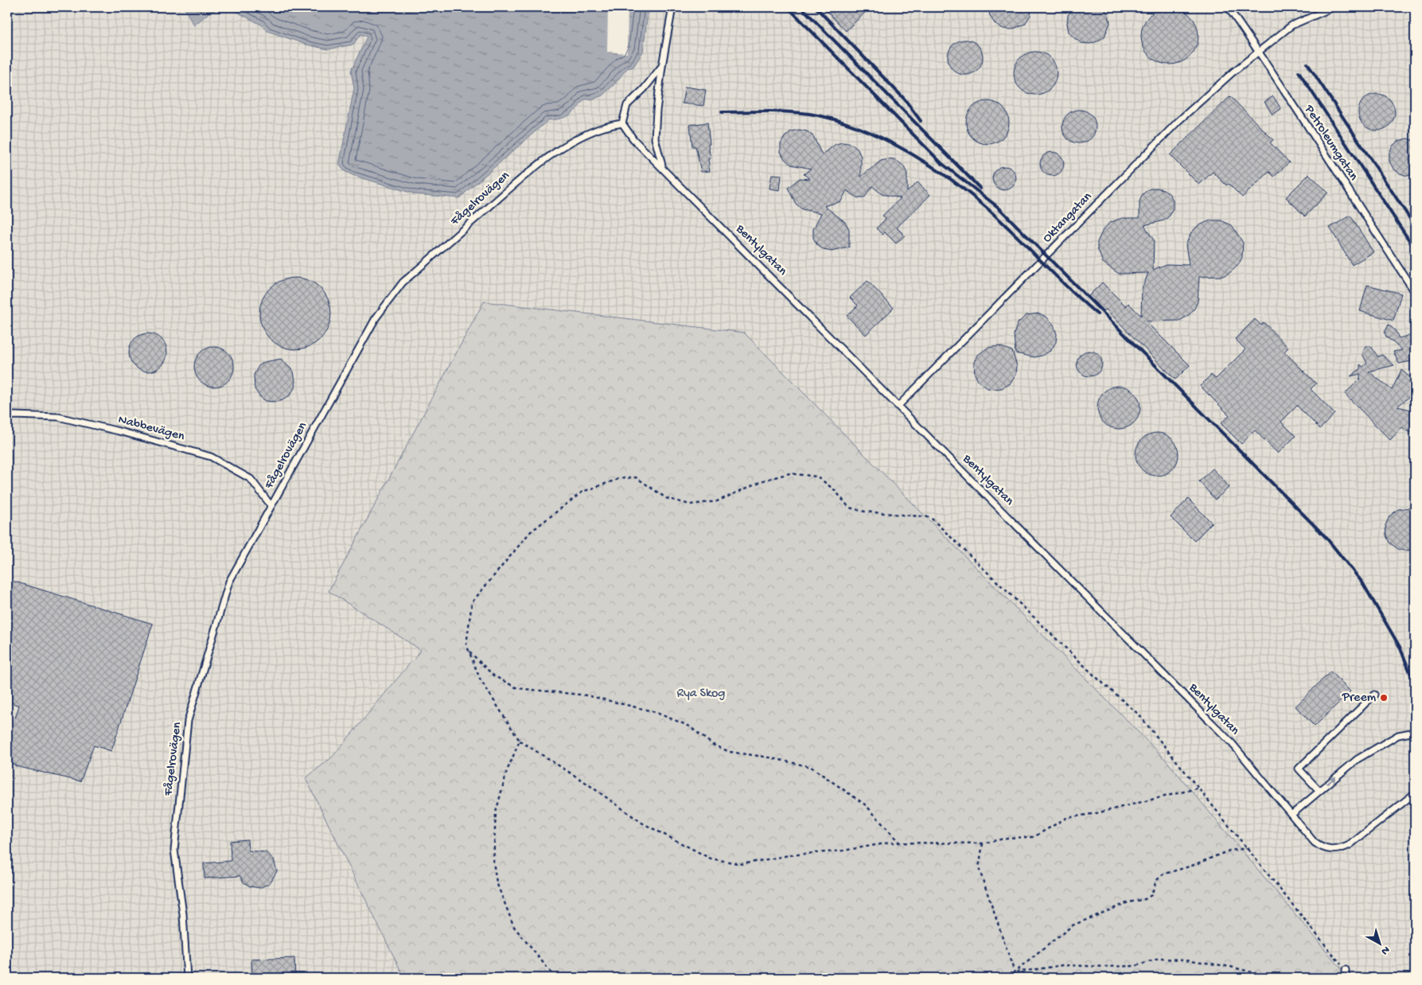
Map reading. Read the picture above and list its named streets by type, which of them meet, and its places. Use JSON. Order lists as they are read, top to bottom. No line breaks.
{"streets":{"lane":["Petroleumgatan","Fågelrovägen","Oktangatan","Bentylgatan","Nabbevägen"]},"crossings":[["Petroleumgatan","Oktangatan"],["Fågelrovägen","Nabbevägen"],["Oktangatan","Bentylgatan"]],"parks":["Rya Skog"],"places":["Preem"],"north":"bottom right"}
